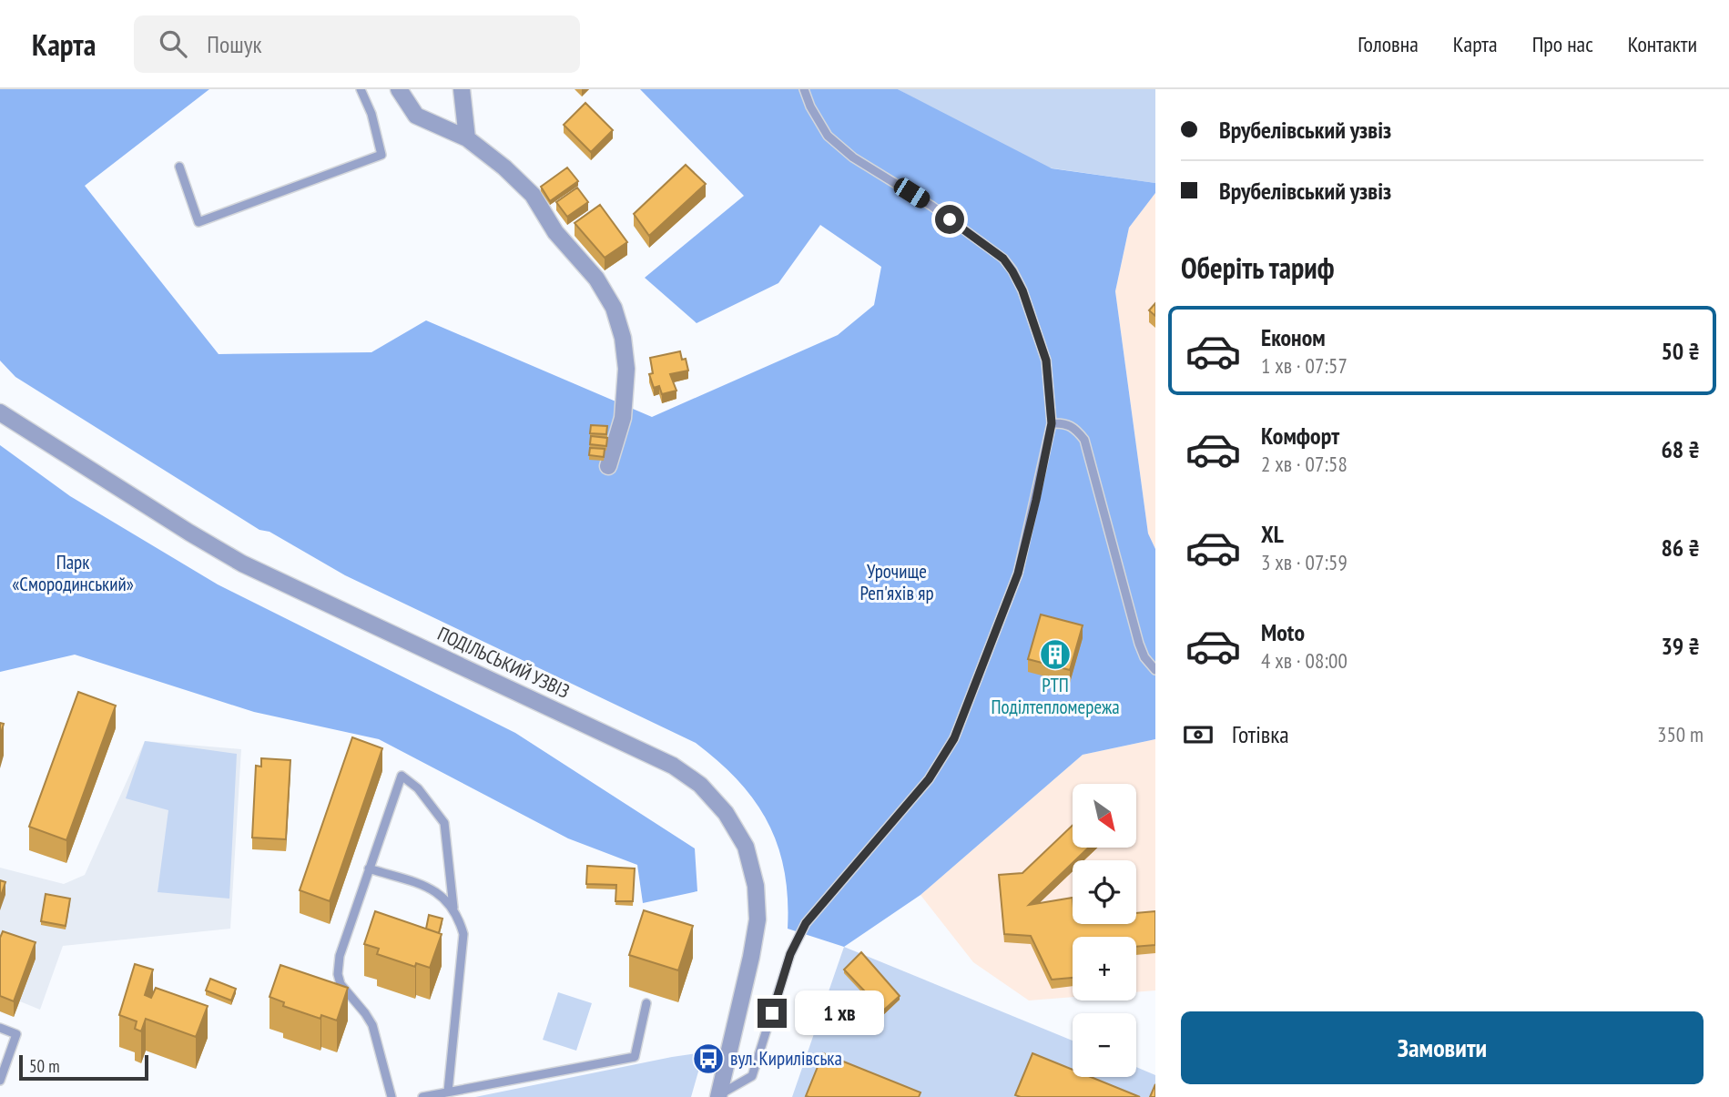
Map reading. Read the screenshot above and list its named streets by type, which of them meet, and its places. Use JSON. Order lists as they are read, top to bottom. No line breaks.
{"streets":{"street":["ПОДІЛЬСЬКИЙ УЗВІЗ"]},"parks":["Парк «Смородинський»","Урочище Реп'яхів яр"],"places":{"building":["РТП Поділтепломережа"],"bus stop":["вул. Кирилівська"]},"scale_bar":"50 m","north":"bottom right","page":{"header":"Карта","search":"Пошук","nav":["Головна","Карта","Про нас","Контакти"],"banner":["Врубелівський узвіз","Врубелівський узвіз"],"heading":"Оберіть тариф","list":[{"name":"Економ","note":"1 хв · 07:57","value":"50 ₴"},{"name":"Комфорт","note":"2 хв · 07:58","value":"68 ₴"},{"name":"XL","note":"3 хв · 07:59","value":"86 ₴"},{"name":"Moto","note":"4 хв · 08:00","value":"39 ₴"}],"pay":["Готівка","350 m"],"map_buttons":["+","−"],"bubble":"1 хв","buttons":"Замовити","scale":"50 m"}}
